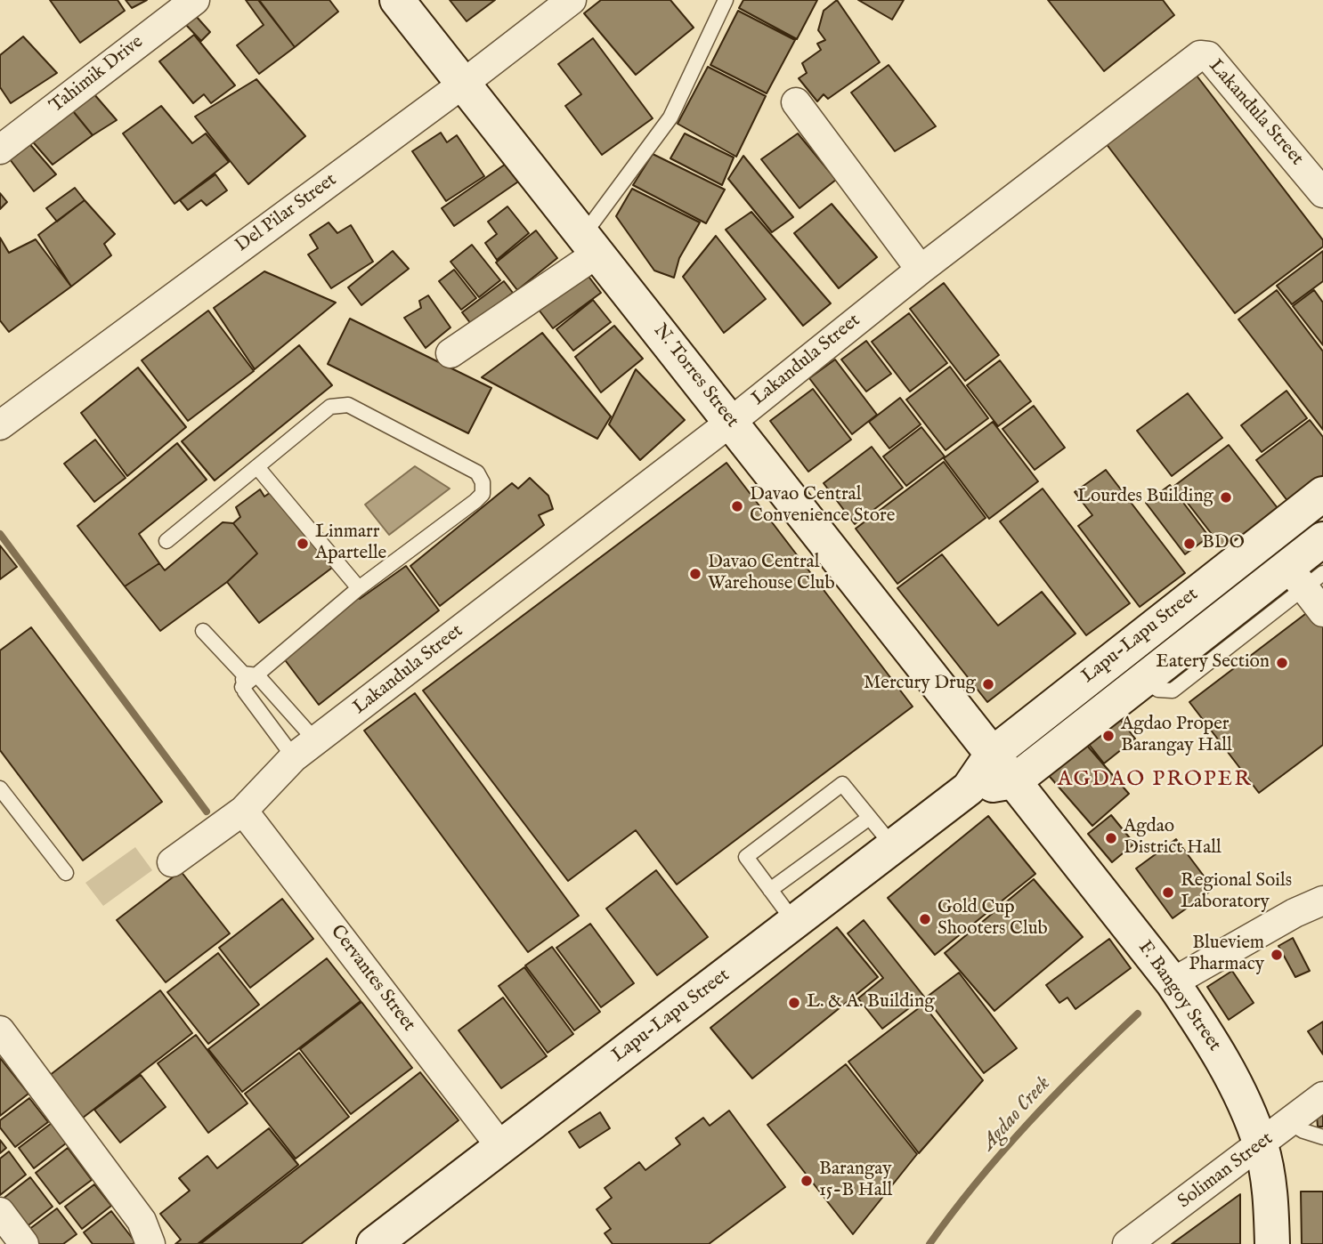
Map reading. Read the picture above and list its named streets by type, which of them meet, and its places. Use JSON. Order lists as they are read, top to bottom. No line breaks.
{"streets":{"street":["Tahimik Drive","Lakandula Street","Del Pilar Street","N. Torres Street","Lapu-Lapu Street","Cervantes Street","F. Bangoy Street","Soliman Street"]},"crossings":[["Lakandula Street","N. Torres Street"],["Lakandula Street","Cervantes Street"],["Del Pilar Street","N. Torres Street"],["N. Torres Street","Lapu-Lapu Street"],["N. Torres Street","F. Bangoy Street"],["Lapu-Lapu Street","Cervantes Street"],["Lapu-Lapu Street","F. Bangoy Street"],["F. Bangoy Street","Soliman Street"]],"districts":["AGDAO PROPER"],"water":["Agdao Creek"],"places":["Lourdes Building","Davao Central Convenience Store","Linmarr Apartelle","BDO","Davao Central Warehouse Club","Eatery Section","Mercury Drug","Agdao Proper Barangay Hall","Agdao District Hall","Regional Soils Laboratory","Gold Cup Shooters Club","Blueviem Pharmacy","L. & A. Building","Barangay 15-B Hall"]}
